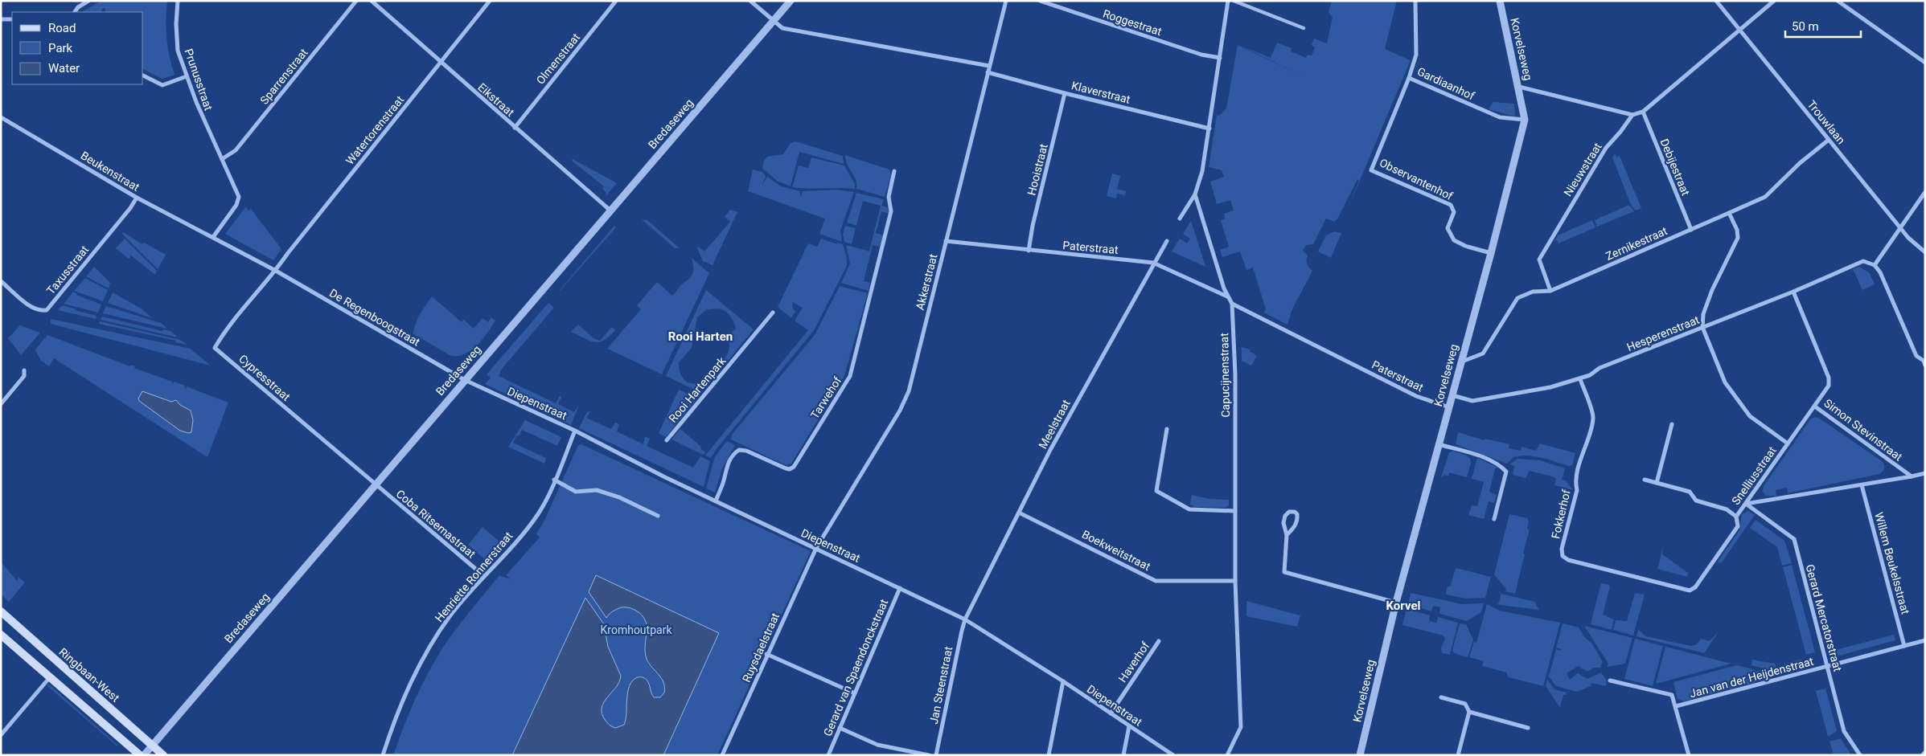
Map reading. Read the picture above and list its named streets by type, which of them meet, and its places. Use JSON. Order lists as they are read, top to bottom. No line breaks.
{"streets":{"main road":["Ringbaan-West"],"street":["Roggestraat","Korvelseweg","Olmenstraat","Sparrenstraat","Prunusstraat","Gardiaanhof","Klaverstraat","Eikstraat","Trouwlaan","Bredaseweg","Watertorenstraat","Debijestraat","Hooistraat","Nieuwstraat","Beukenstraat","Observantenhof","Zernikestraat","Paterstraat","Taxusstraat","Akkerstraat","De Regenboogstraat","Hesperenstraat","Capucijnenstraat","Cypresstraat","Rooi Hartenpark","Tarwehof","Diepenstraat","Meelstraat","Simon Stevinstraat","Snelliusstraat","Fokkerhof","Coba Ritsemastraat","Boekweitstraat","Willem Beukelsstraat","Henriette Ronnerstraat","Gerard Mercatorstraat","Ruysdaelstraat","Haverhof","Gerard van Spaendonckstraat","Jan van der Heijdenstraat","Jan Steenstraat"]},"crossings":[["Korvelseweg","Gardiaanhof"],["Korvelseweg","Observantenhof"],["Korvelseweg","Paterstraat"],["Korvelseweg","Hesperenstraat"],["Olmenstraat","Eikstraat"],["Sparrenstraat","Prunusstraat"],["Prunusstraat","Beukenstraat"],["Gardiaanhof","Observantenhof"],["Klaverstraat","Hooistraat"],["Klaverstraat","Akkerstraat"],["Eikstraat","Bredaseweg"],["Eikstraat","Watertorenstraat"],["Trouwlaan","Zernikestraat"],["Bredaseweg","De Regenboogstraat"],["Bredaseweg","Cypresstraat"],["Bredaseweg","Diepenstraat"],["Bredaseweg","Coba Ritsemastraat"],["Bredaseweg","Ringbaan-West"],["Watertorenstraat","Beukenstraat"],["Watertorenstraat","De Regenboogstraat"],["Watertorenstraat","Cypresstraat"],["Debijestraat","Zernikestraat"],["Hooistraat","Paterstraat"],["Nieuwstraat","Zernikestraat"],["Beukenstraat","Taxusstraat"],["Beukenstraat","De Regenboogstraat"],["Beukenstraat","Cypresstraat"],["Paterstraat","Akkerstraat"],["Paterstraat","Capucijnenstraat"],["Paterstraat","Meelstraat"],["Akkerstraat","Diepenstraat"],["Akkerstraat","Ruysdaelstraat"],["De Regenboogstraat","Cypresstraat"],["De Regenboogstraat","Diepenstraat"],["Hesperenstraat","Simon Stevinstraat"],["Hesperenstraat","Fokkerhof"],["Capucijnenstraat","Boekweitstraat"],["Cypresstraat","Coba Ritsemastraat"],["Tarwehof","Diepenstraat"],["Diepenstraat","Meelstraat"],["Diepenstraat","Henriette Ronnerstraat"],["Diepenstraat","Ruysdaelstraat"],["Diepenstraat","Haverhof"],["Diepenstraat","Gerard van Spaendonckstraat"],["Diepenstraat","Jan Steenstraat"],["Meelstraat","Boekweitstraat"],["Meelstraat","Jan Steenstraat"],["Simon Stevinstraat","Snelliusstraat"],["Snelliusstraat","Fokkerhof"],["Snelliusstraat","Gerard Mercatorstraat"],["Coba Ritsemastraat","Henriette Ronnerstraat"],["Willem Beukelsstraat","Jan van der Heijdenstraat"],["Gerard Mercatorstraat","Jan van der Heijdenstraat"]],"districts":["Rooi Harten","Korvel"],"parks":["Kromhoutpark"],"legend":["Road","Park","Water"],"scale_bar":"50 m"}
